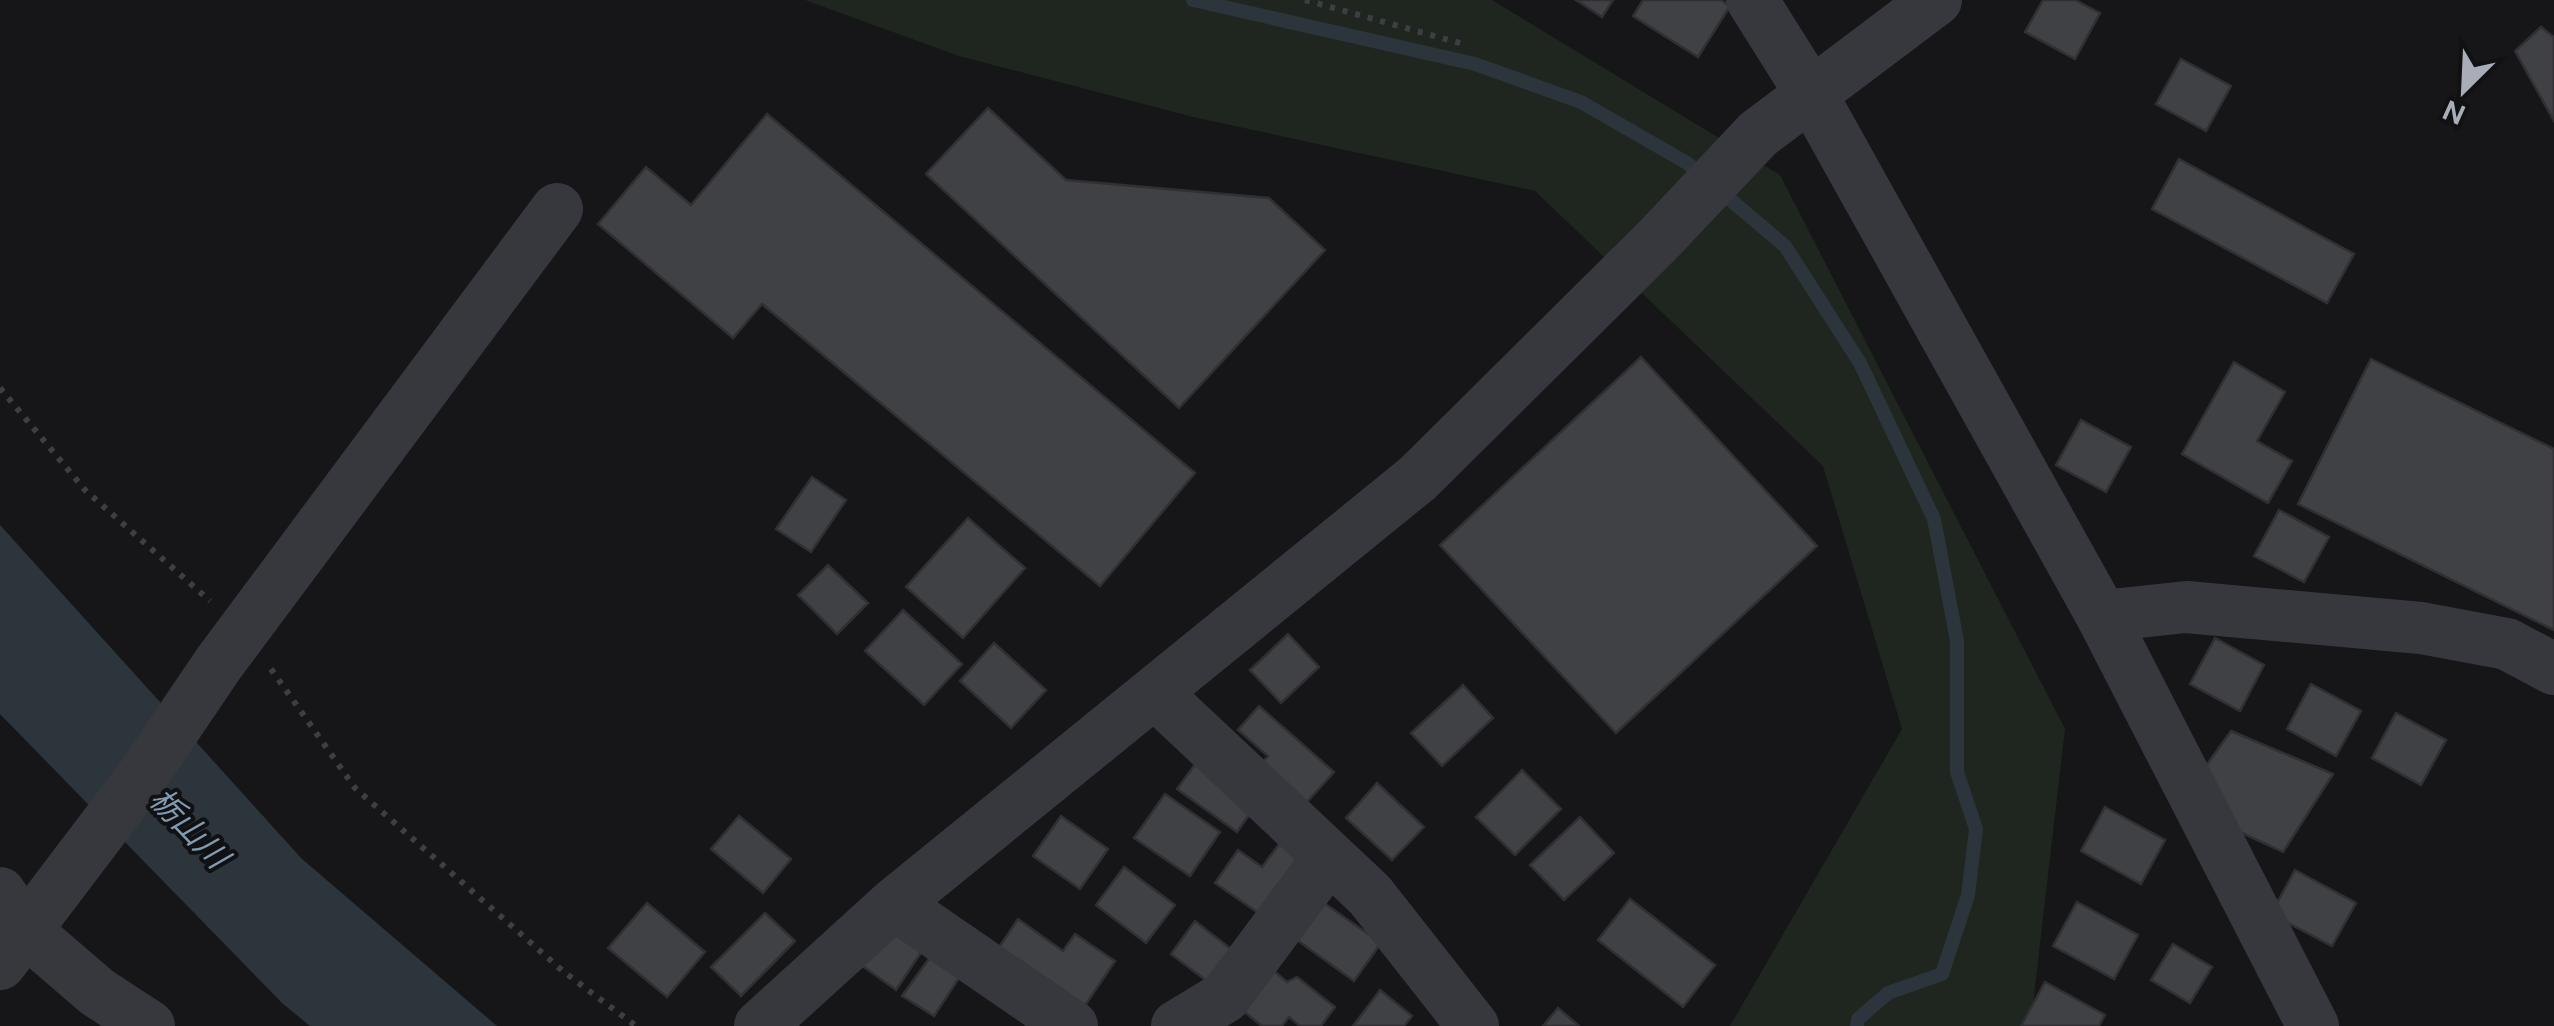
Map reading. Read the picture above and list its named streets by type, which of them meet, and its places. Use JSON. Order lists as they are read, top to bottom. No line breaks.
{"water":["栃山川"],"north":"bottom left"}
